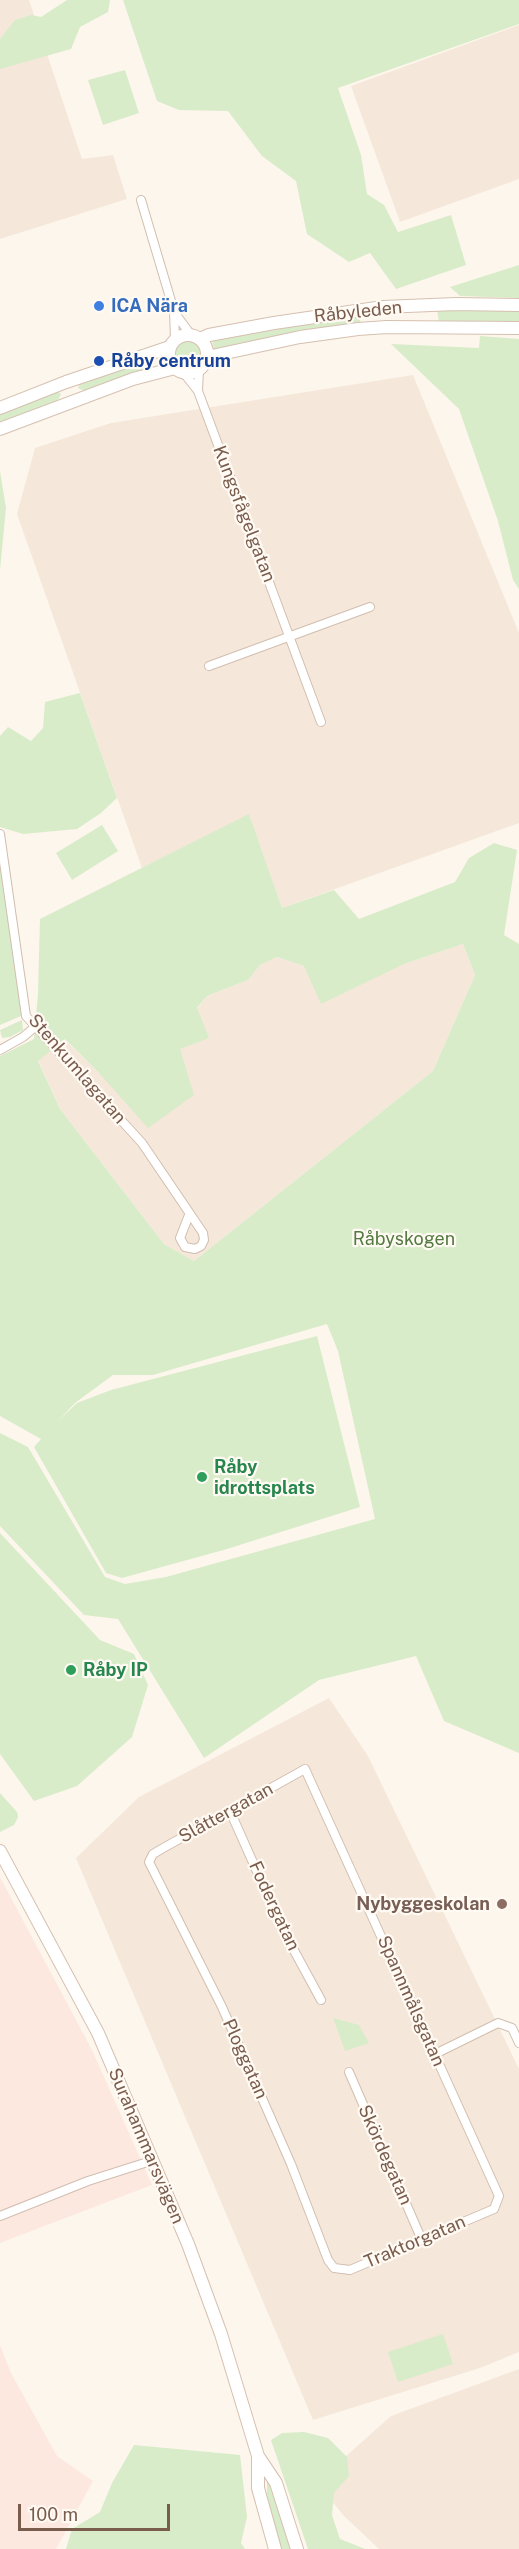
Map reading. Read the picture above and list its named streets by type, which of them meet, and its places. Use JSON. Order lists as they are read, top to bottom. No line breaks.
{"streets":{"main road":["Råbyleden","Surahammarsvägen"],"street":["Kungsfågelgatan","Stenkumlagatan","Slåttergatan","Fodergatan","Spannmålsgatan","Ploggatan","Skördegatan","Traktorgatan"]},"crossings":[["Råbyleden","Kungsfågelgatan"],["Slåttergatan","Fodergatan"],["Slåttergatan","Spannmålsgatan"],["Slåttergatan","Ploggatan"],["Spannmålsgatan","Traktorgatan"],["Ploggatan","Traktorgatan"],["Skördegatan","Traktorgatan"]],"parks":["Råbyskogen"],"places":["ICA Nära","Råby centrum","Råby idrottsplats","Råby IP","Nybyggeskolan"],"scale_bar":"100 m"}
